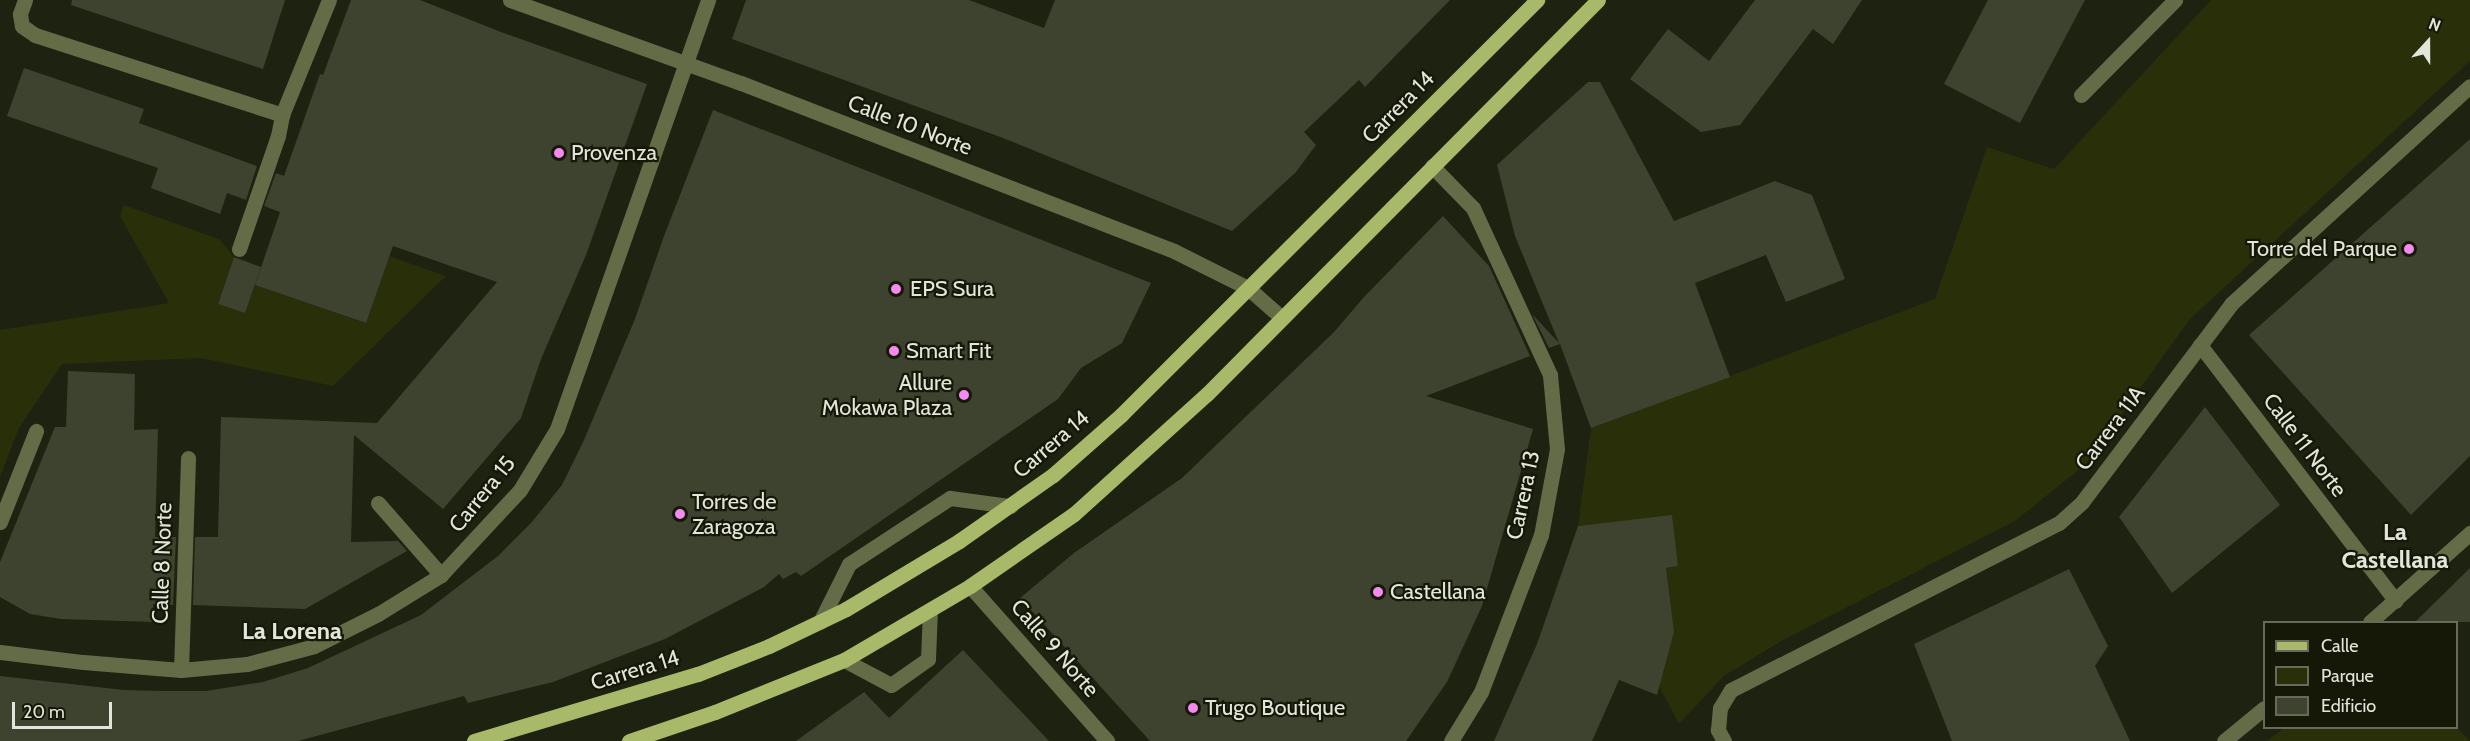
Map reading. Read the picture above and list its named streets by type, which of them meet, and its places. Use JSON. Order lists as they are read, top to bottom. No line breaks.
{"streets":{"main road":["Carrera 14"],"street":["Calle 10 Norte","Carrera 11A","Calle 11 Norte","Carrera 15","Carrera 13","Calle 8 Norte","Calle 9 Norte"]},"crossings":[["Carrera 14","Calle 10 Norte"],["Calle 10 Norte","Carrera 15"],["Carrera 11A","Calle 11 Norte"],["Carrera 15","Calle 8 Norte"]],"districts":["La Castellana","La Lorena"],"places":["Provenza","Torre del Parque","EPS Sura","Smart Fit","Allure Mokawa Plaza","Torres de Zaragoza","Castellana","Trugo Boutique"],"legend":["Calle","Parque","Edificio"],"scale_bar":"20 m","north":"top"}
